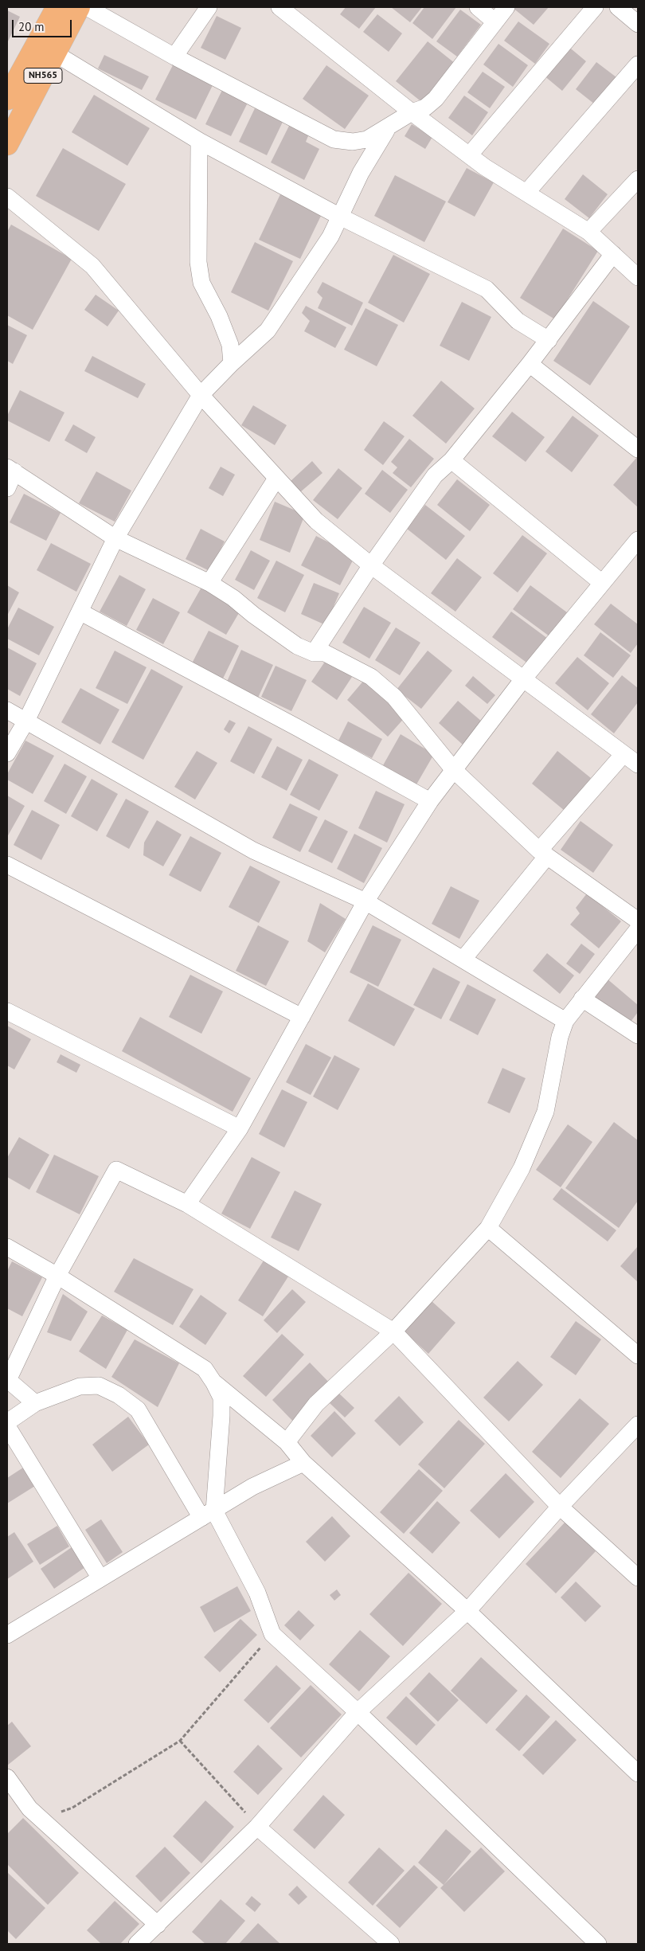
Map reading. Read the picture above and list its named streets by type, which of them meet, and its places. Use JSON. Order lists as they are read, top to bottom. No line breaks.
{"streets":{"highway":["NH565"]},"scale_bar":"20 m"}
